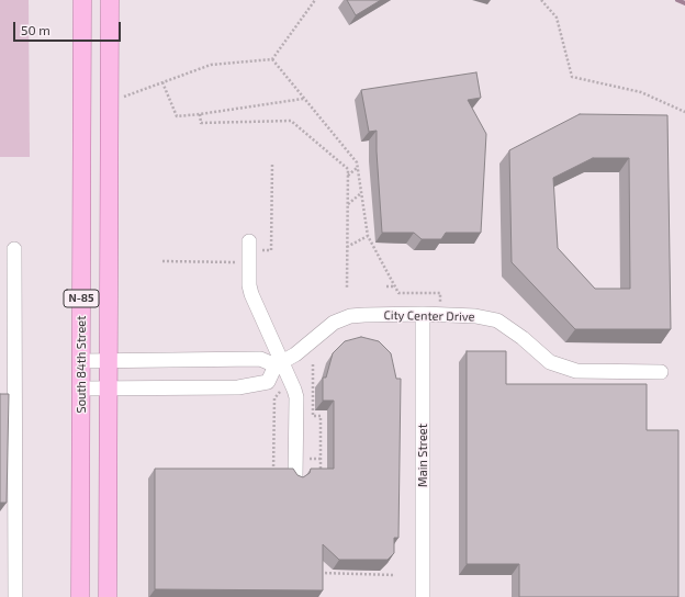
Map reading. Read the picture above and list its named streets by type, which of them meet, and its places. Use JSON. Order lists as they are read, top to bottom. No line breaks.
{"streets":{"main road":["N-85","South 84th Street"],"street":["City Center Drive","Main Street"]},"crossings":[["N-85","City Center Drive"],["City Center Drive","South 84th Street"],["City Center Drive","Main Street"]],"scale_bar":"50 m"}
